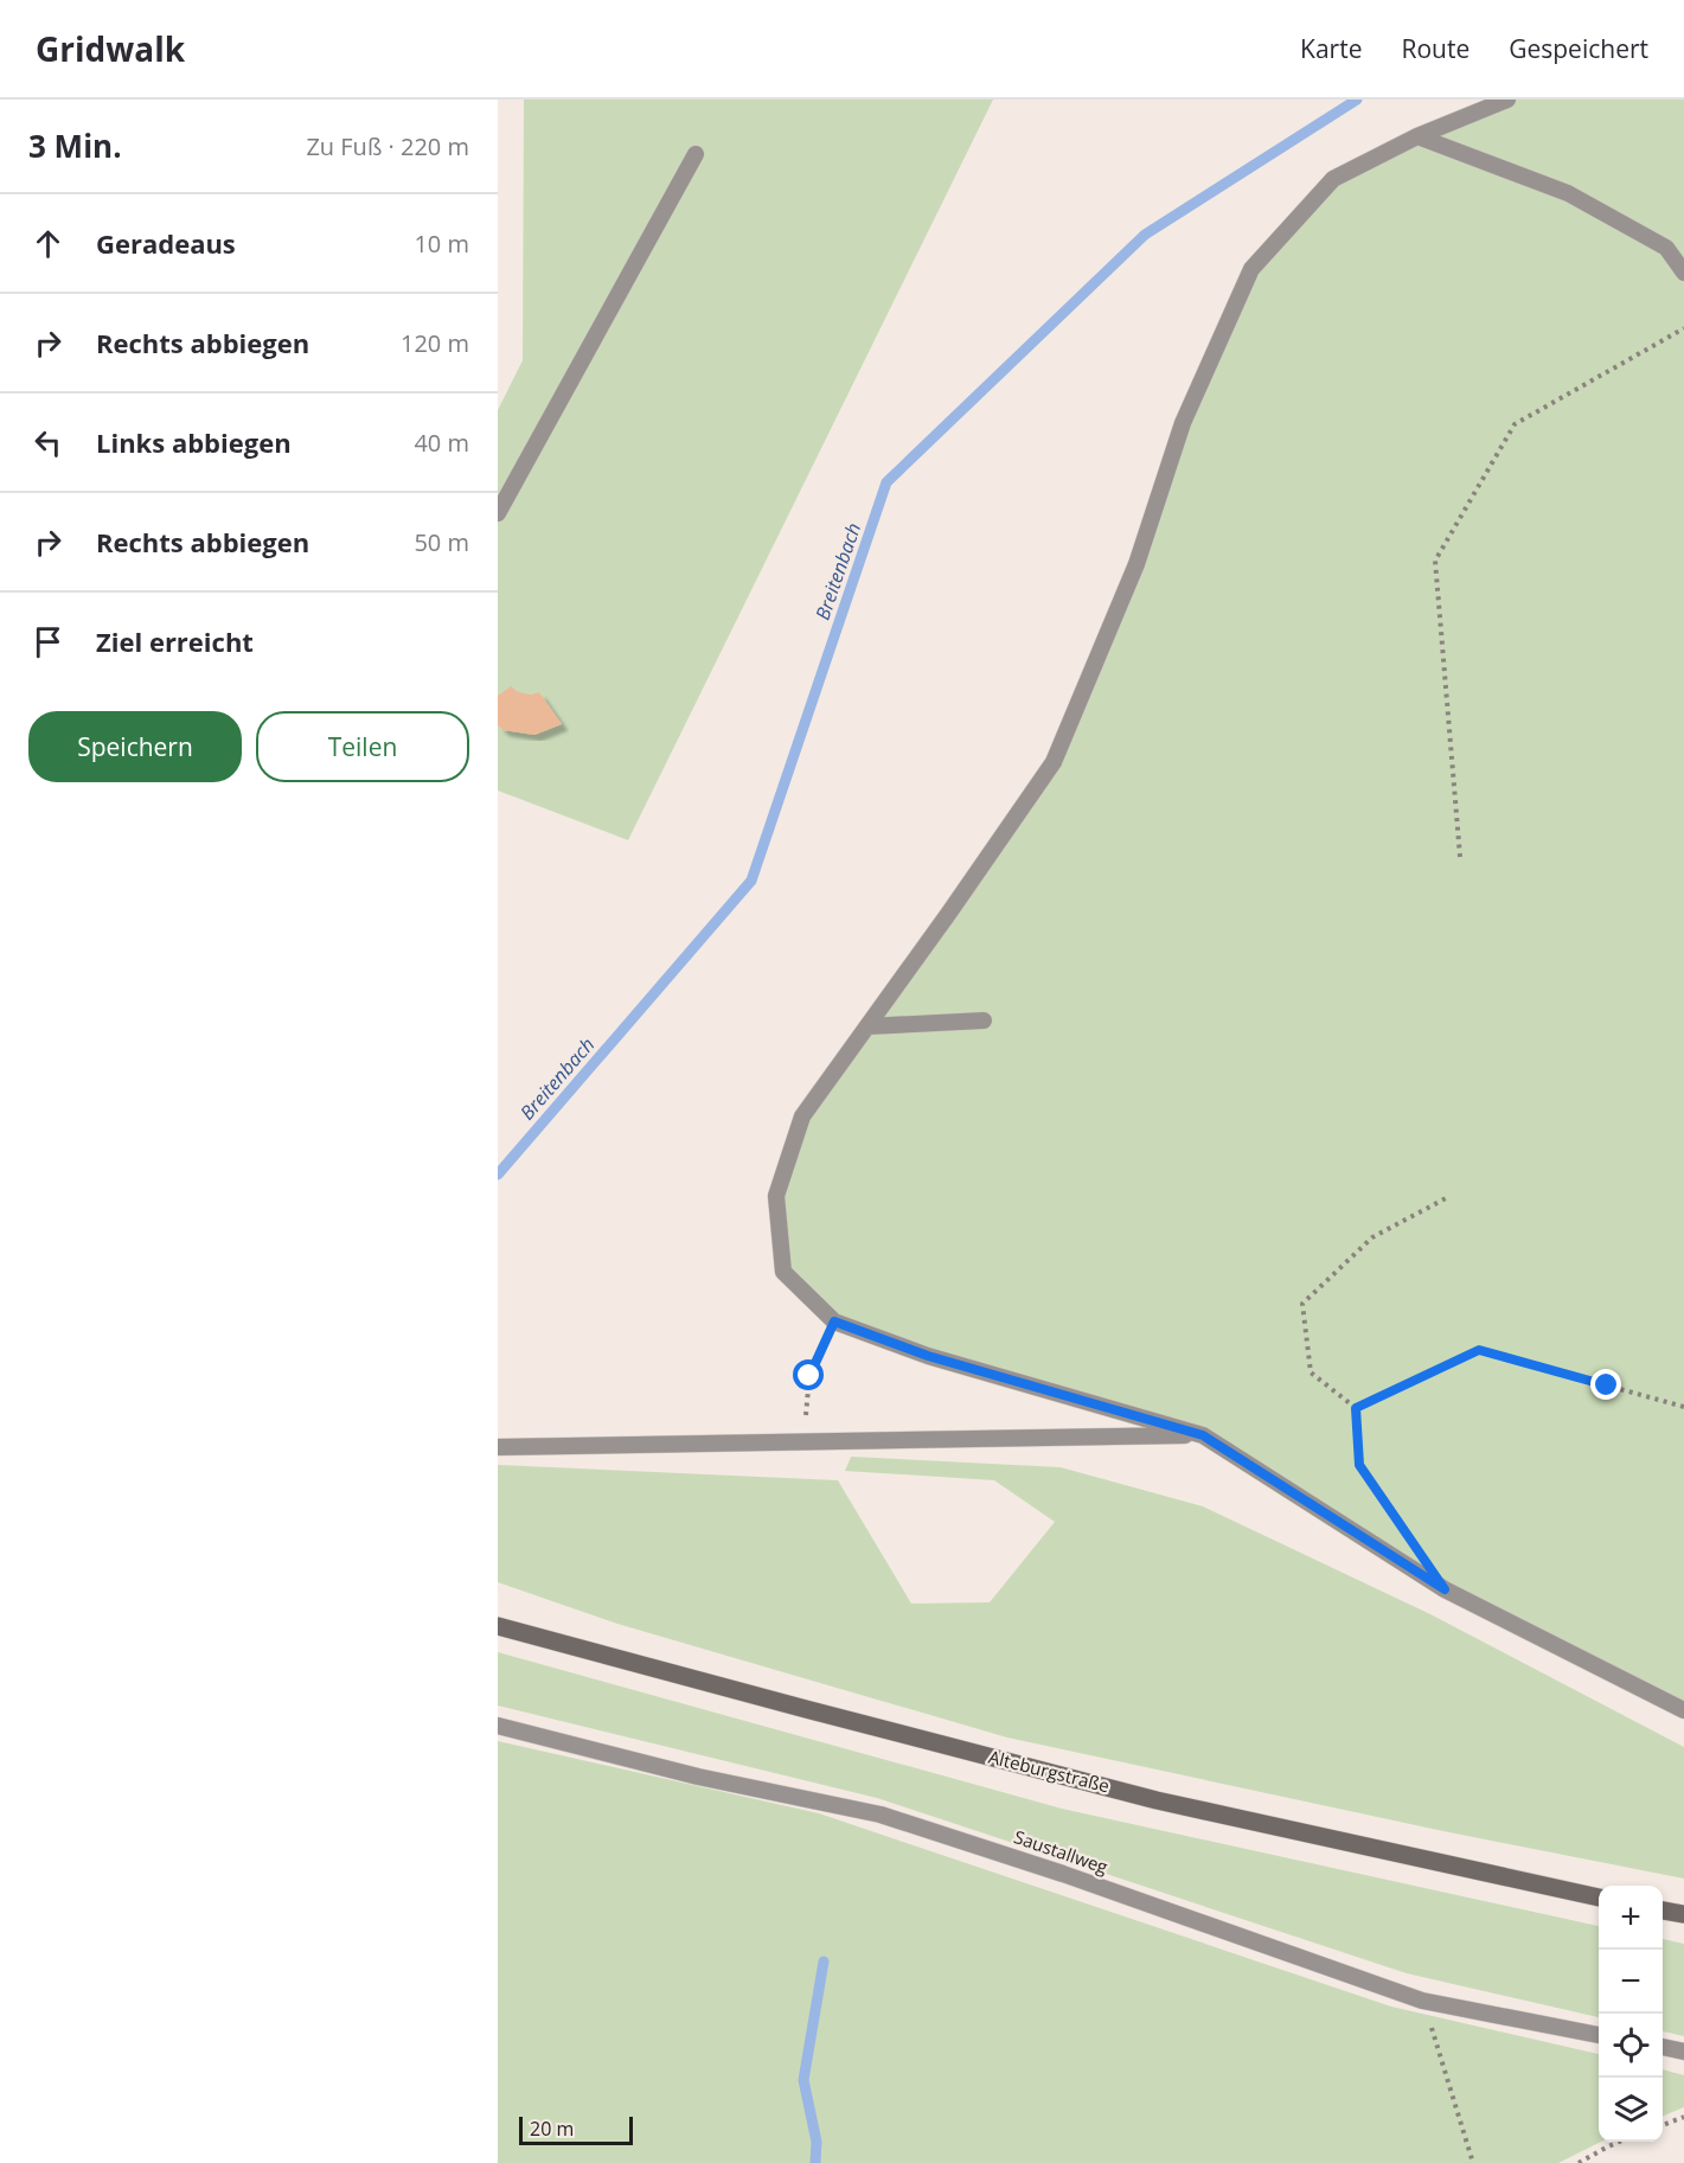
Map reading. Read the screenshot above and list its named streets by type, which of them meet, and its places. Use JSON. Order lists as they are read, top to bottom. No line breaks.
{"streets":{"main road":["Alteburgstraße"],"lane":["Saustallweg"]},"water":["Breitenbach"],"scale_bar":"20 m","page":{"header":"Gridwalk","nav":["Karte","Route","Gespeichert"],"heading":["3 Min.","Zu Fuß · 220 m"],"list":[["Geradeaus","10 m"],["Rechts abbiegen","120 m"],["Links abbiegen","40 m"],["Rechts abbiegen","50 m"],"Ziel erreicht"],"buttons":["Speichern","Teilen"],"map_buttons":["+","−"],"scale":"20 m"}}
